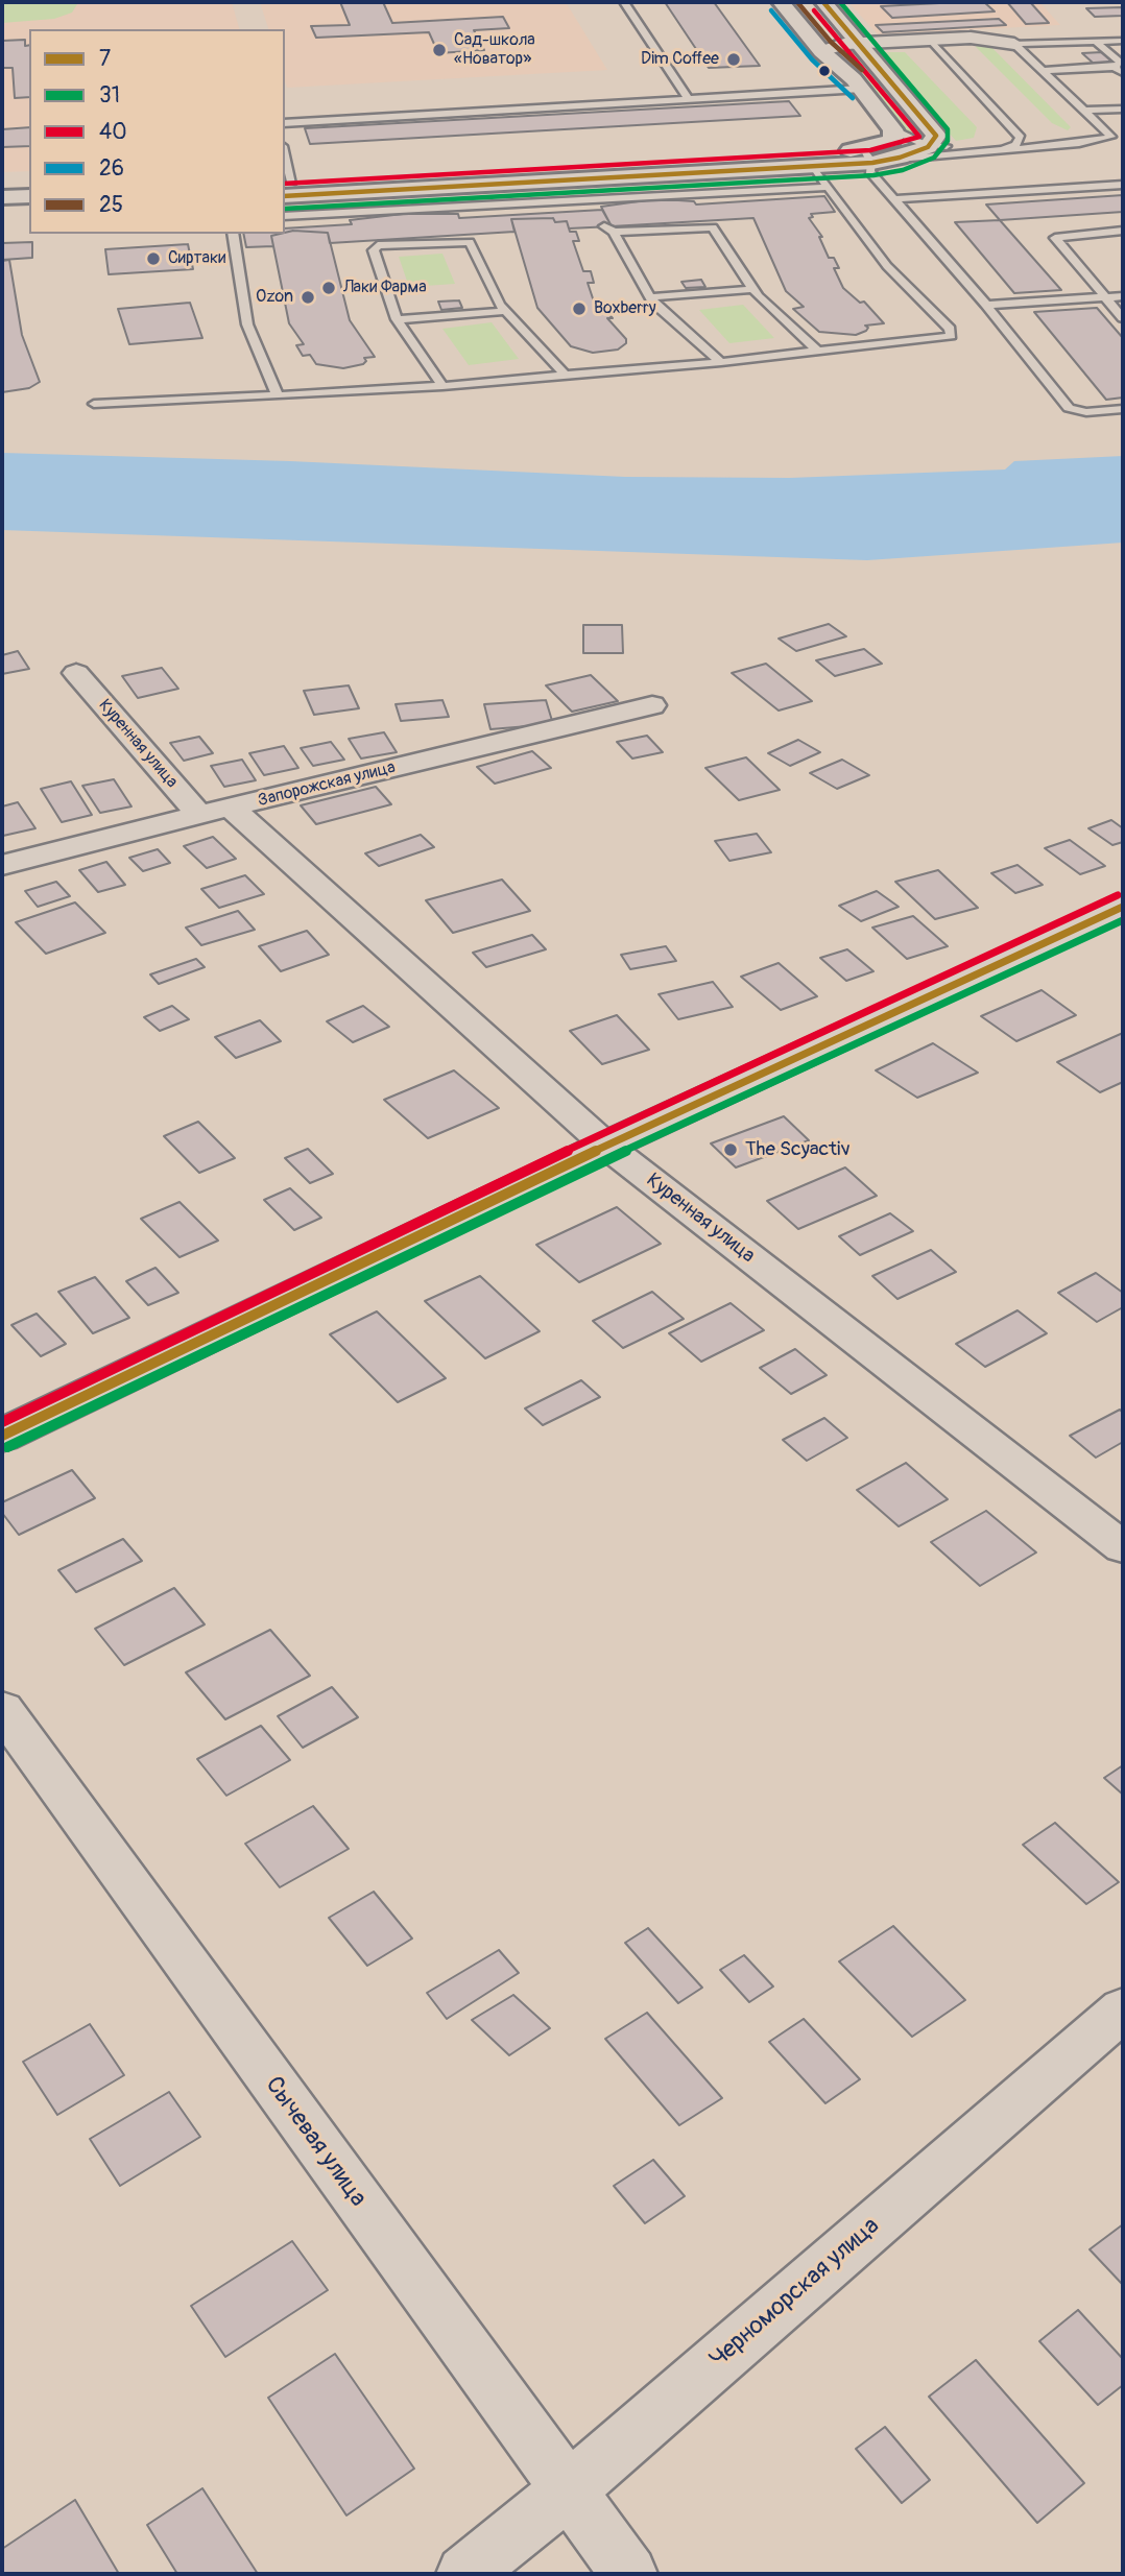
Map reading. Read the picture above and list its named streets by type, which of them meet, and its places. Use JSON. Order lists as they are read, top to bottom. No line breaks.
{"streets":{"street":["Куренная улица","Запорожская улица","Сычевая улица","Черноморская улица"]},"crossings":[["Куренная улица","Запорожская улица"],["Сычевая улица","Черноморская улица"]],"places":["Сад-школа «Новатор»","Dim Coffee","Сиртаки","Лаки Фарма","Ozon","Boxberry","The Scyactiv"],"lines":["transit line 7","transit line 31","transit line 25","transit line 40","transit line 26"],"legend":["7","31","40","26","25"]}
